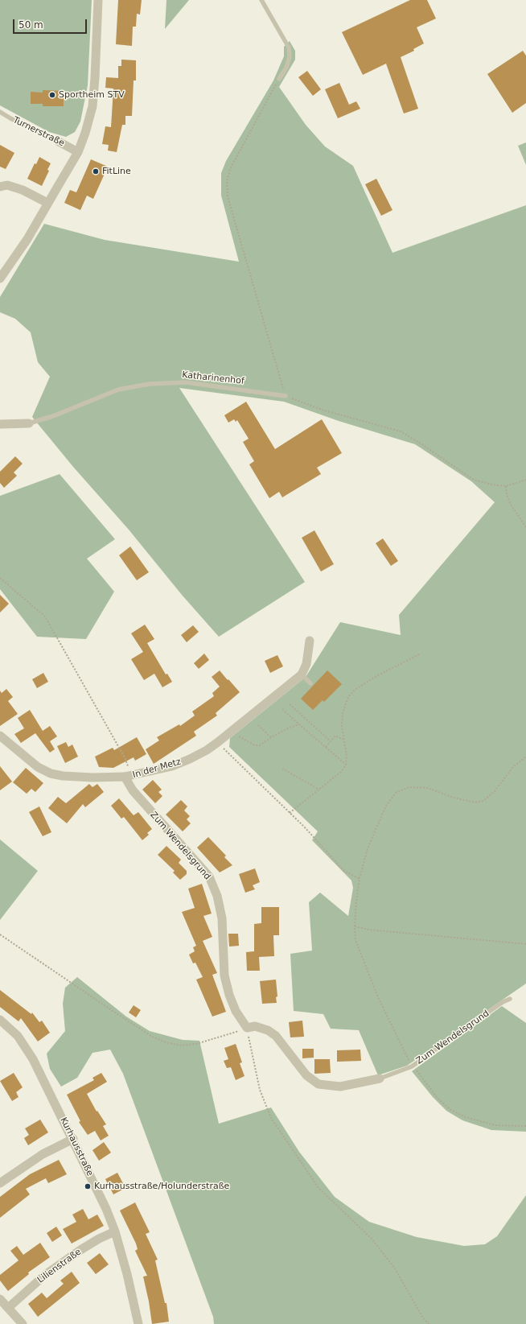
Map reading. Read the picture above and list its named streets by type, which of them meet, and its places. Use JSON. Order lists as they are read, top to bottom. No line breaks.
{"streets":{"street":["Turnerstraße","In der Metz","Zum Wendelsgrund","Kurhausstraße","Lilienstraße"],"lane":["Katharinenhof"]},"crossings":[["In der Metz","Zum Wendelsgrund"],["Kurhausstraße","Lilienstraße"]],"places":["Sportheim STV","FitLine","Kurhausstraße/Holunderstraße"],"scale_bar":"50 m"}
